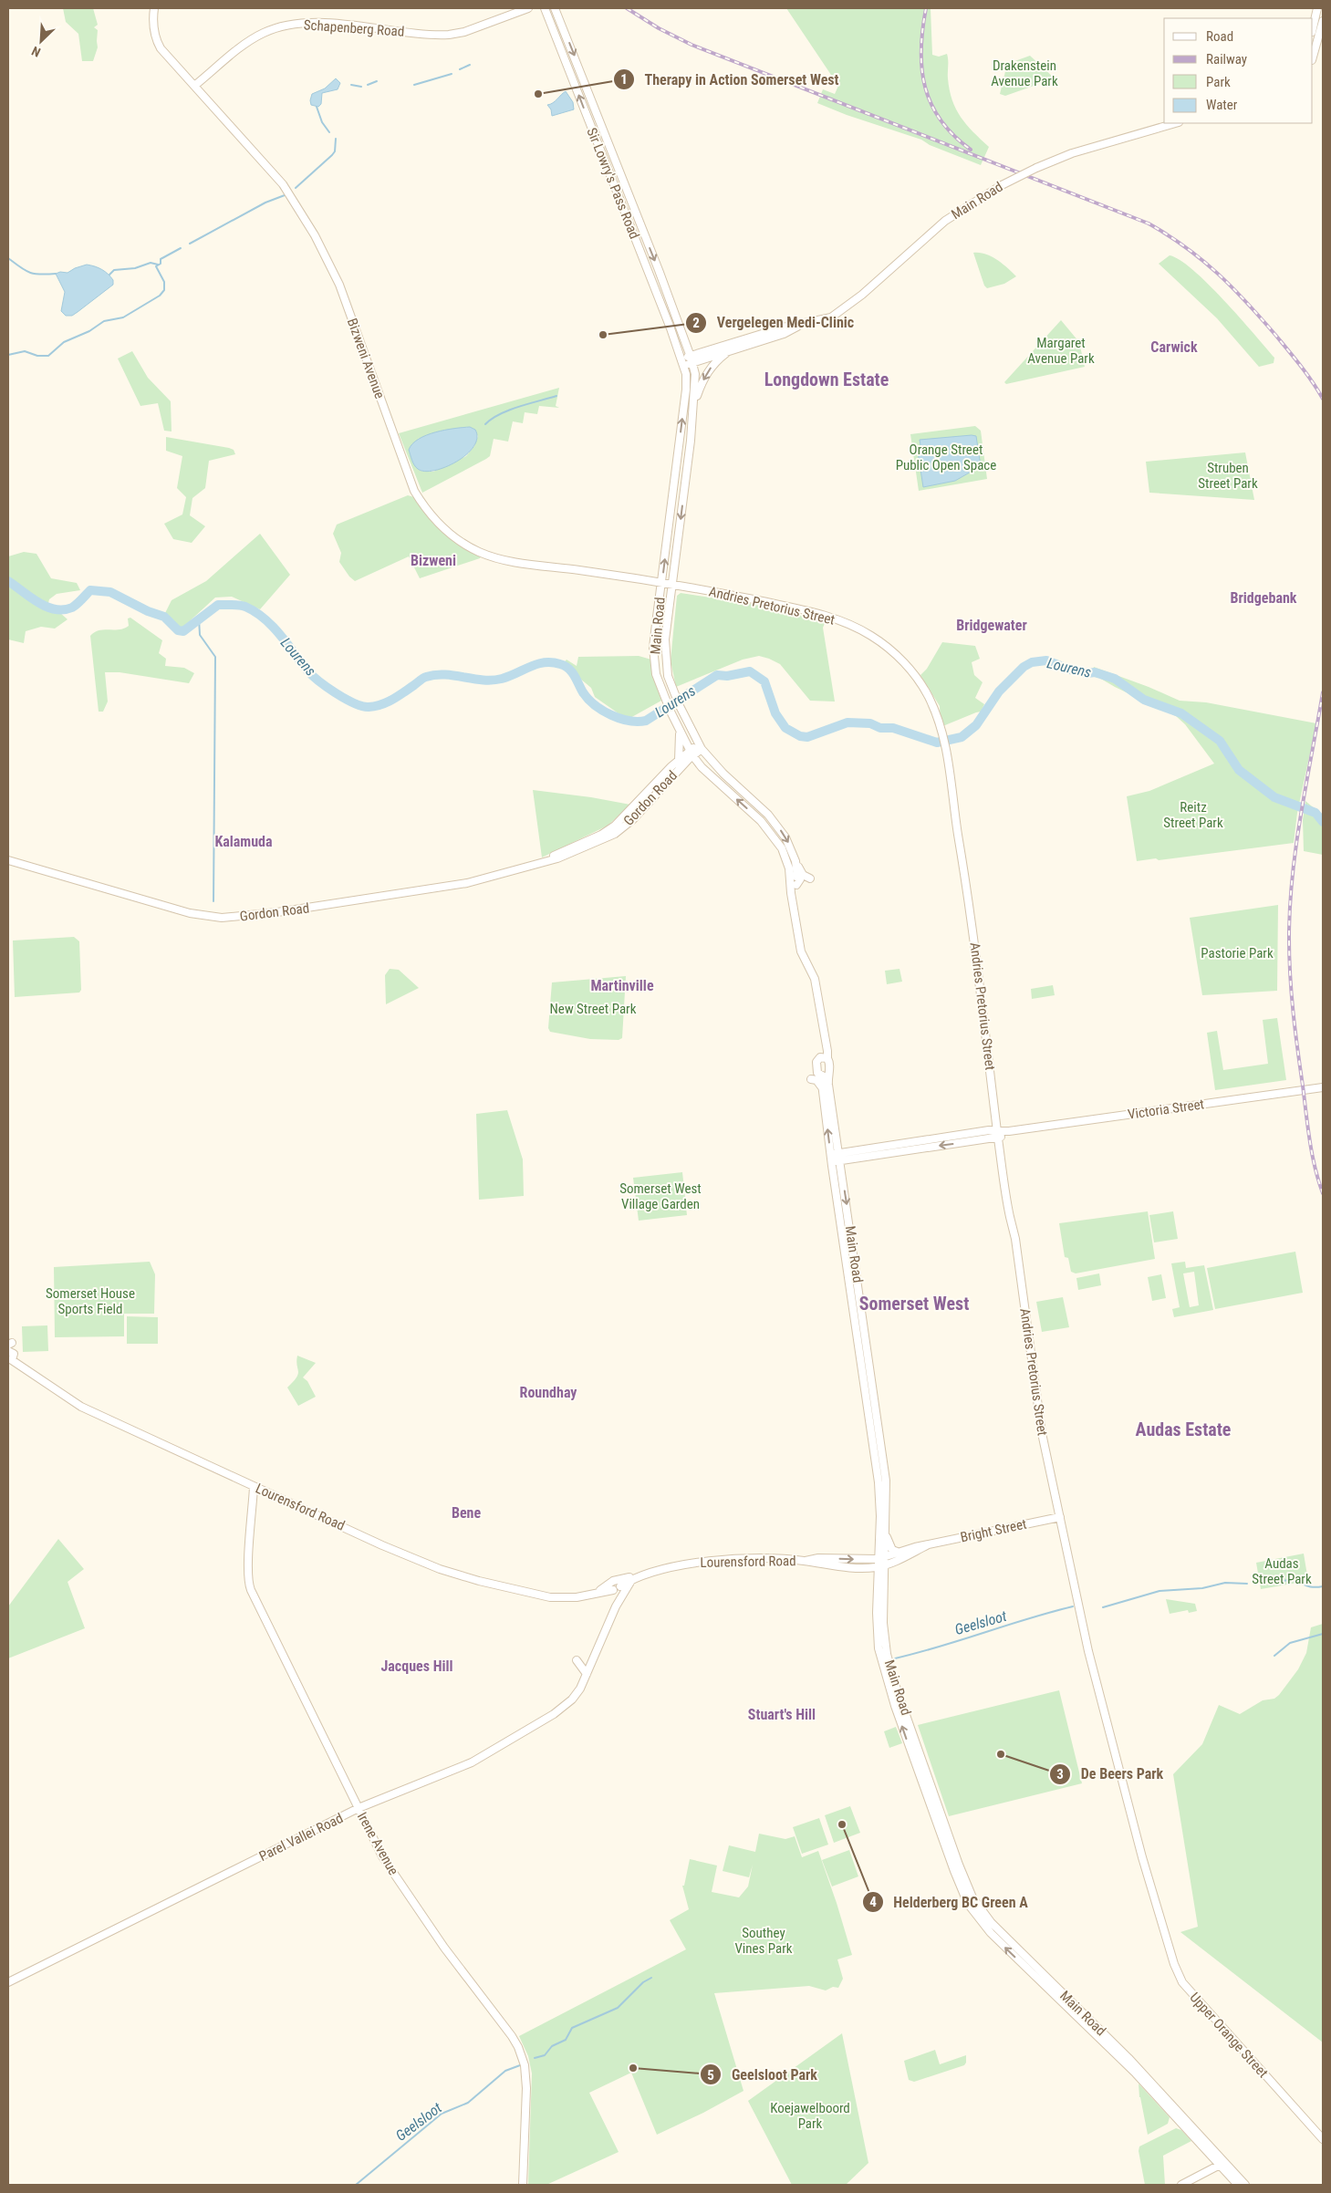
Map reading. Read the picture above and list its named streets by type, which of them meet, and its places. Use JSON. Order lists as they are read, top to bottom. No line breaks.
{"streets":{"street":["Schapenberg Road","Sir Lowry's Pass Road","Main Road","Bizweni Avenue","Andries Pretorius Street","Gordon Road","Victoria Street","Lourensford Road","Bright Street","Parel Vallei Road","Irene Avenue","Upper Orange Street"]},"crossings":[["Schapenberg Road","Bizweni Avenue"],["Sir Lowry's Pass Road","Main Road"],["Main Road","Bizweni Avenue"],["Main Road","Andries Pretorius Street"],["Main Road","Gordon Road"],["Main Road","Victoria Street"],["Main Road","Lourensford Road"],["Main Road","Bright Street"],["Bizweni Avenue","Andries Pretorius Street"],["Andries Pretorius Street","Victoria Street"],["Andries Pretorius Street","Bright Street"],["Andries Pretorius Street","Upper Orange Street"],["Lourensford Road","Bright Street"],["Lourensford Road","Parel Vallei Road"],["Lourensford Road","Irene Avenue"],["Parel Vallei Road","Irene Avenue"]],"districts":["Carwick","Longdown Estate","Bizweni","Bridgebank","Bridgewater","Kalamuda","Martinville","Somerset West","Roundhay","Audas Estate","Bene","Jacques Hill","Stuart's Hill"],"water":["Lourens","Geelsloot"],"parks":["Drakenstein Avenue Park","Margaret Avenue Park","Orange Street Public Open Space","Struben Street Park","Reitz Street Park","Pastorie Park","New Street Park","Somerset West Village Garden","Somerset House Sports Field","Audas Street Park","Southey Vines Park","Koejawelboord Park"],"places":["Therapy in Action Somerset West","Vergelegen Medi-Clinic","De Beers Park","Helderberg BC Green A","Geelsloot Park"],"legend":["Road","Railway","Park","Water"],"north":"bottom left"}
